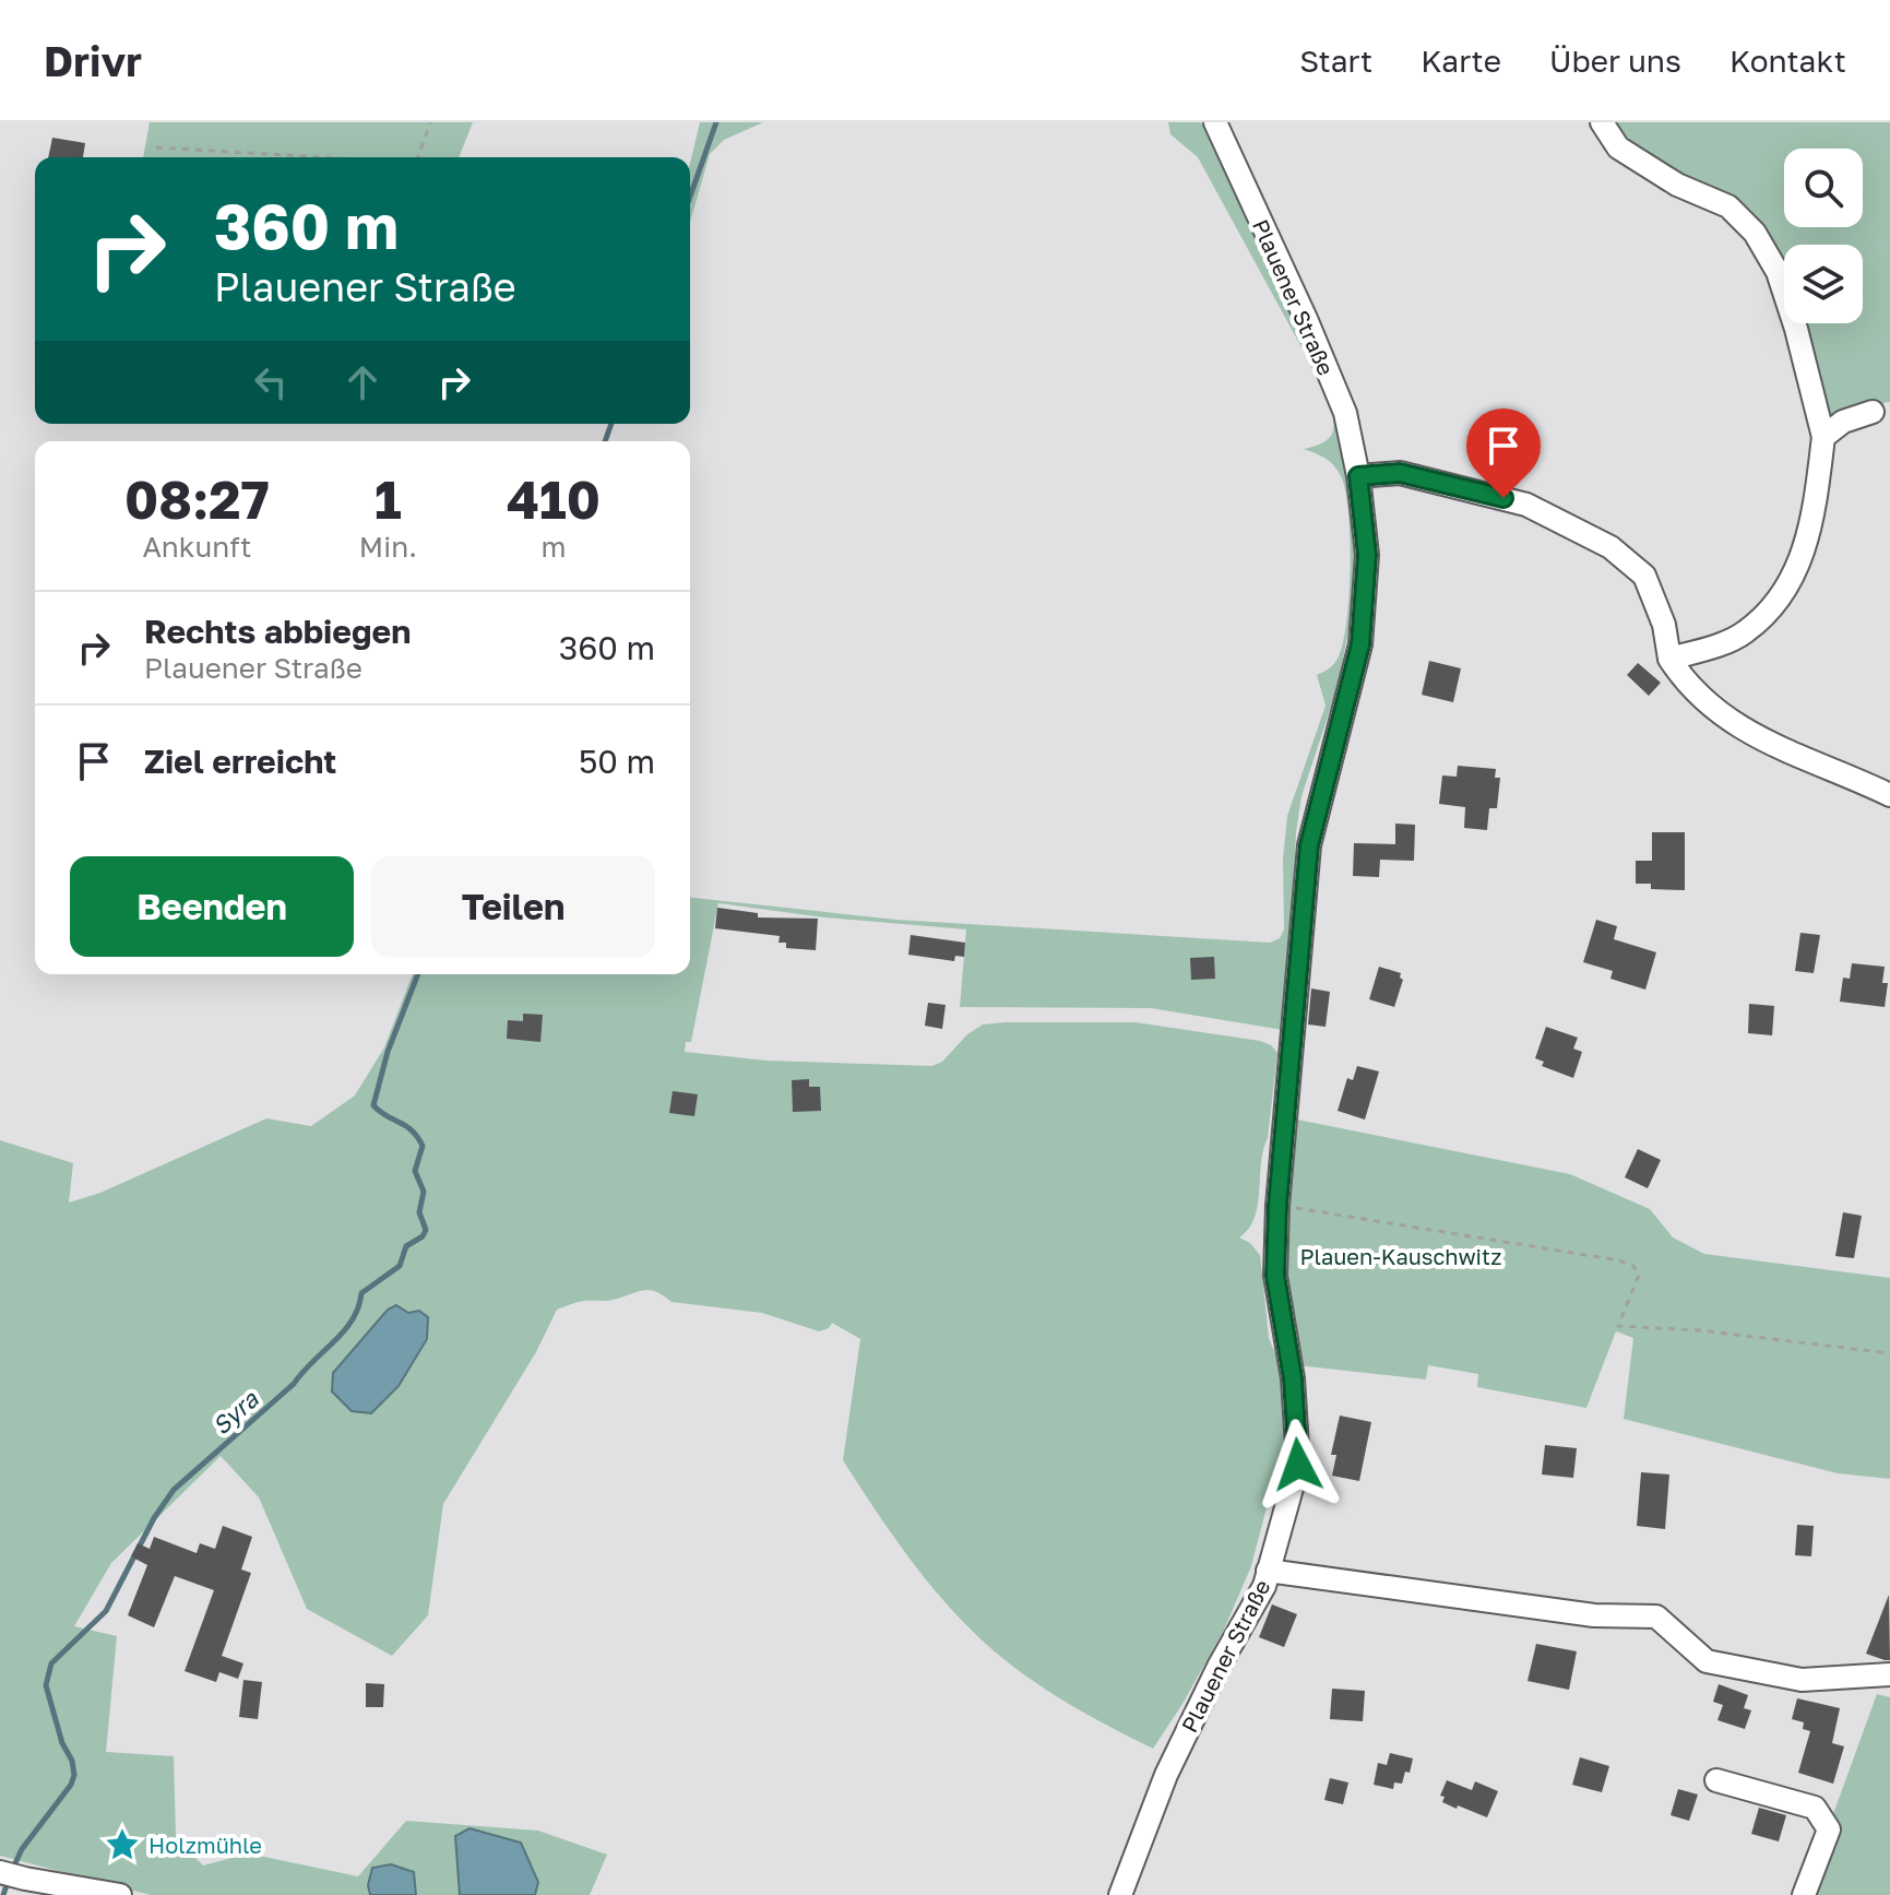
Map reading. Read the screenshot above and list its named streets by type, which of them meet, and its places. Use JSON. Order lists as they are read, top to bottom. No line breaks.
{"streets":{"street":["Plauener Straße"]},"water":["Syra"],"parks":["Plauen-Kauschwitz"],"places":{"place":["Holzmühle"]},"page":{"header":"Drivr","nav":["Start","Karte","Über uns","Kontakt"],"turn":["360 m","Plauener Straße"],"eta":["08:27","Ankunft","1","Min.","410","m"],"list":[{"name":"Rechts abbiegen","note":"Plauener Straße","value":"360 m"},{"name":"Ziel erreicht","value":"50 m"}],"buttons":["Beenden","Teilen"]}}
